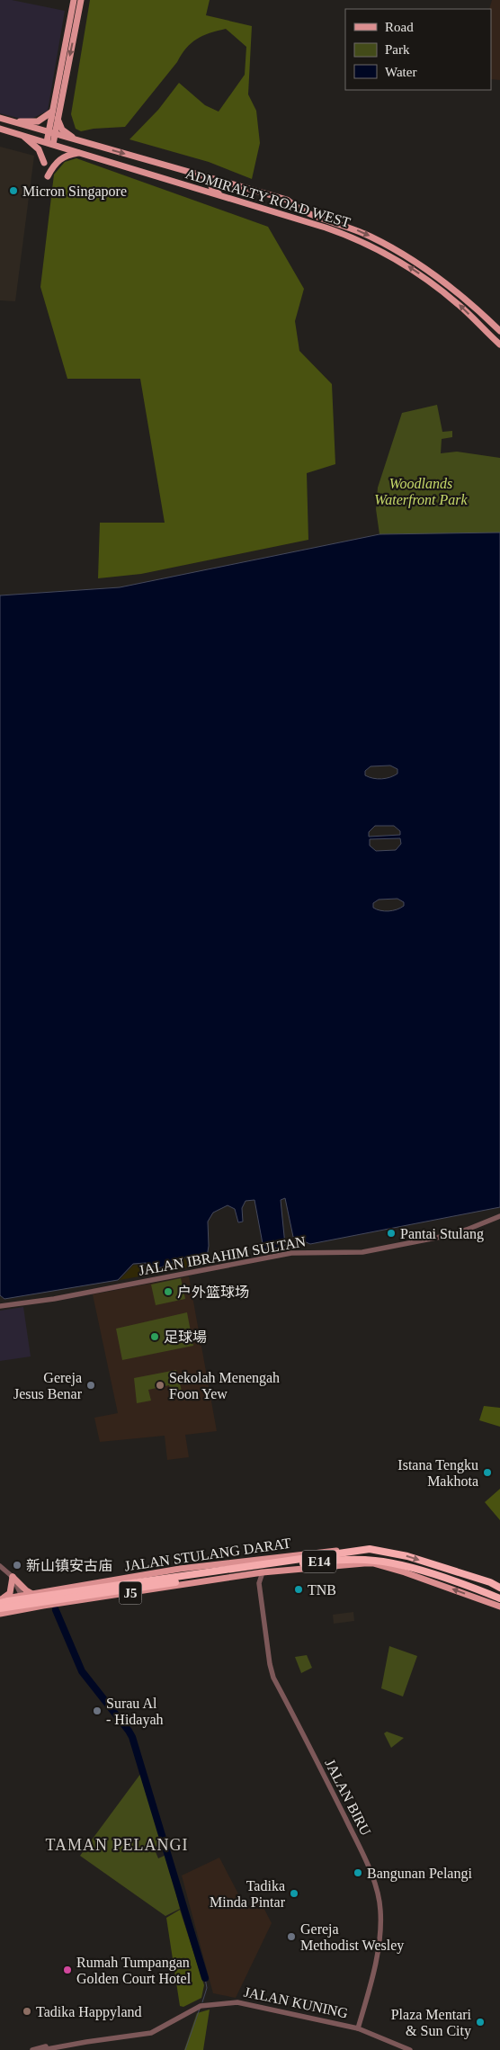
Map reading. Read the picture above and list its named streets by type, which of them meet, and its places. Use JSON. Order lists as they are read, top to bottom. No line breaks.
{"streets":{"highway":["JALAN STULANG DARAT","E14"],"main road":["ADMIRALTY ROAD WEST","J5"],"street":["JALAN IBRAHIM SULTAN","JALAN BIRU","JALAN KUNING"]},"crossings":[["JALAN STULANG DARAT","E14"],["JALAN STULANG DARAT","J5"],["JALAN STULANG DARAT","JALAN BIRU"],["E14","J5"],["JALAN BIRU","JALAN KUNING"]],"districts":["TAMAN PELANGI"],"parks":["Woodlands Waterfront Park"],"places":["Micron Singapore","Pantai Stulang","户外篮球场","足球場","Gereja Jesus Benar","Sekolah Menengah Foon Yew","Istana Tengku Makhota","新山镇安古庙","TNB","Surau Al - Hidayah","Bangunan Pelangi","Tadika Minda Pintar","Gereja Methodist Wesley","Rumah Tumpangan Golden Court Hotel","Tadika Happyland","Plaza Mentari & Sun City"],"legend":["Road","Park","Water"]}
